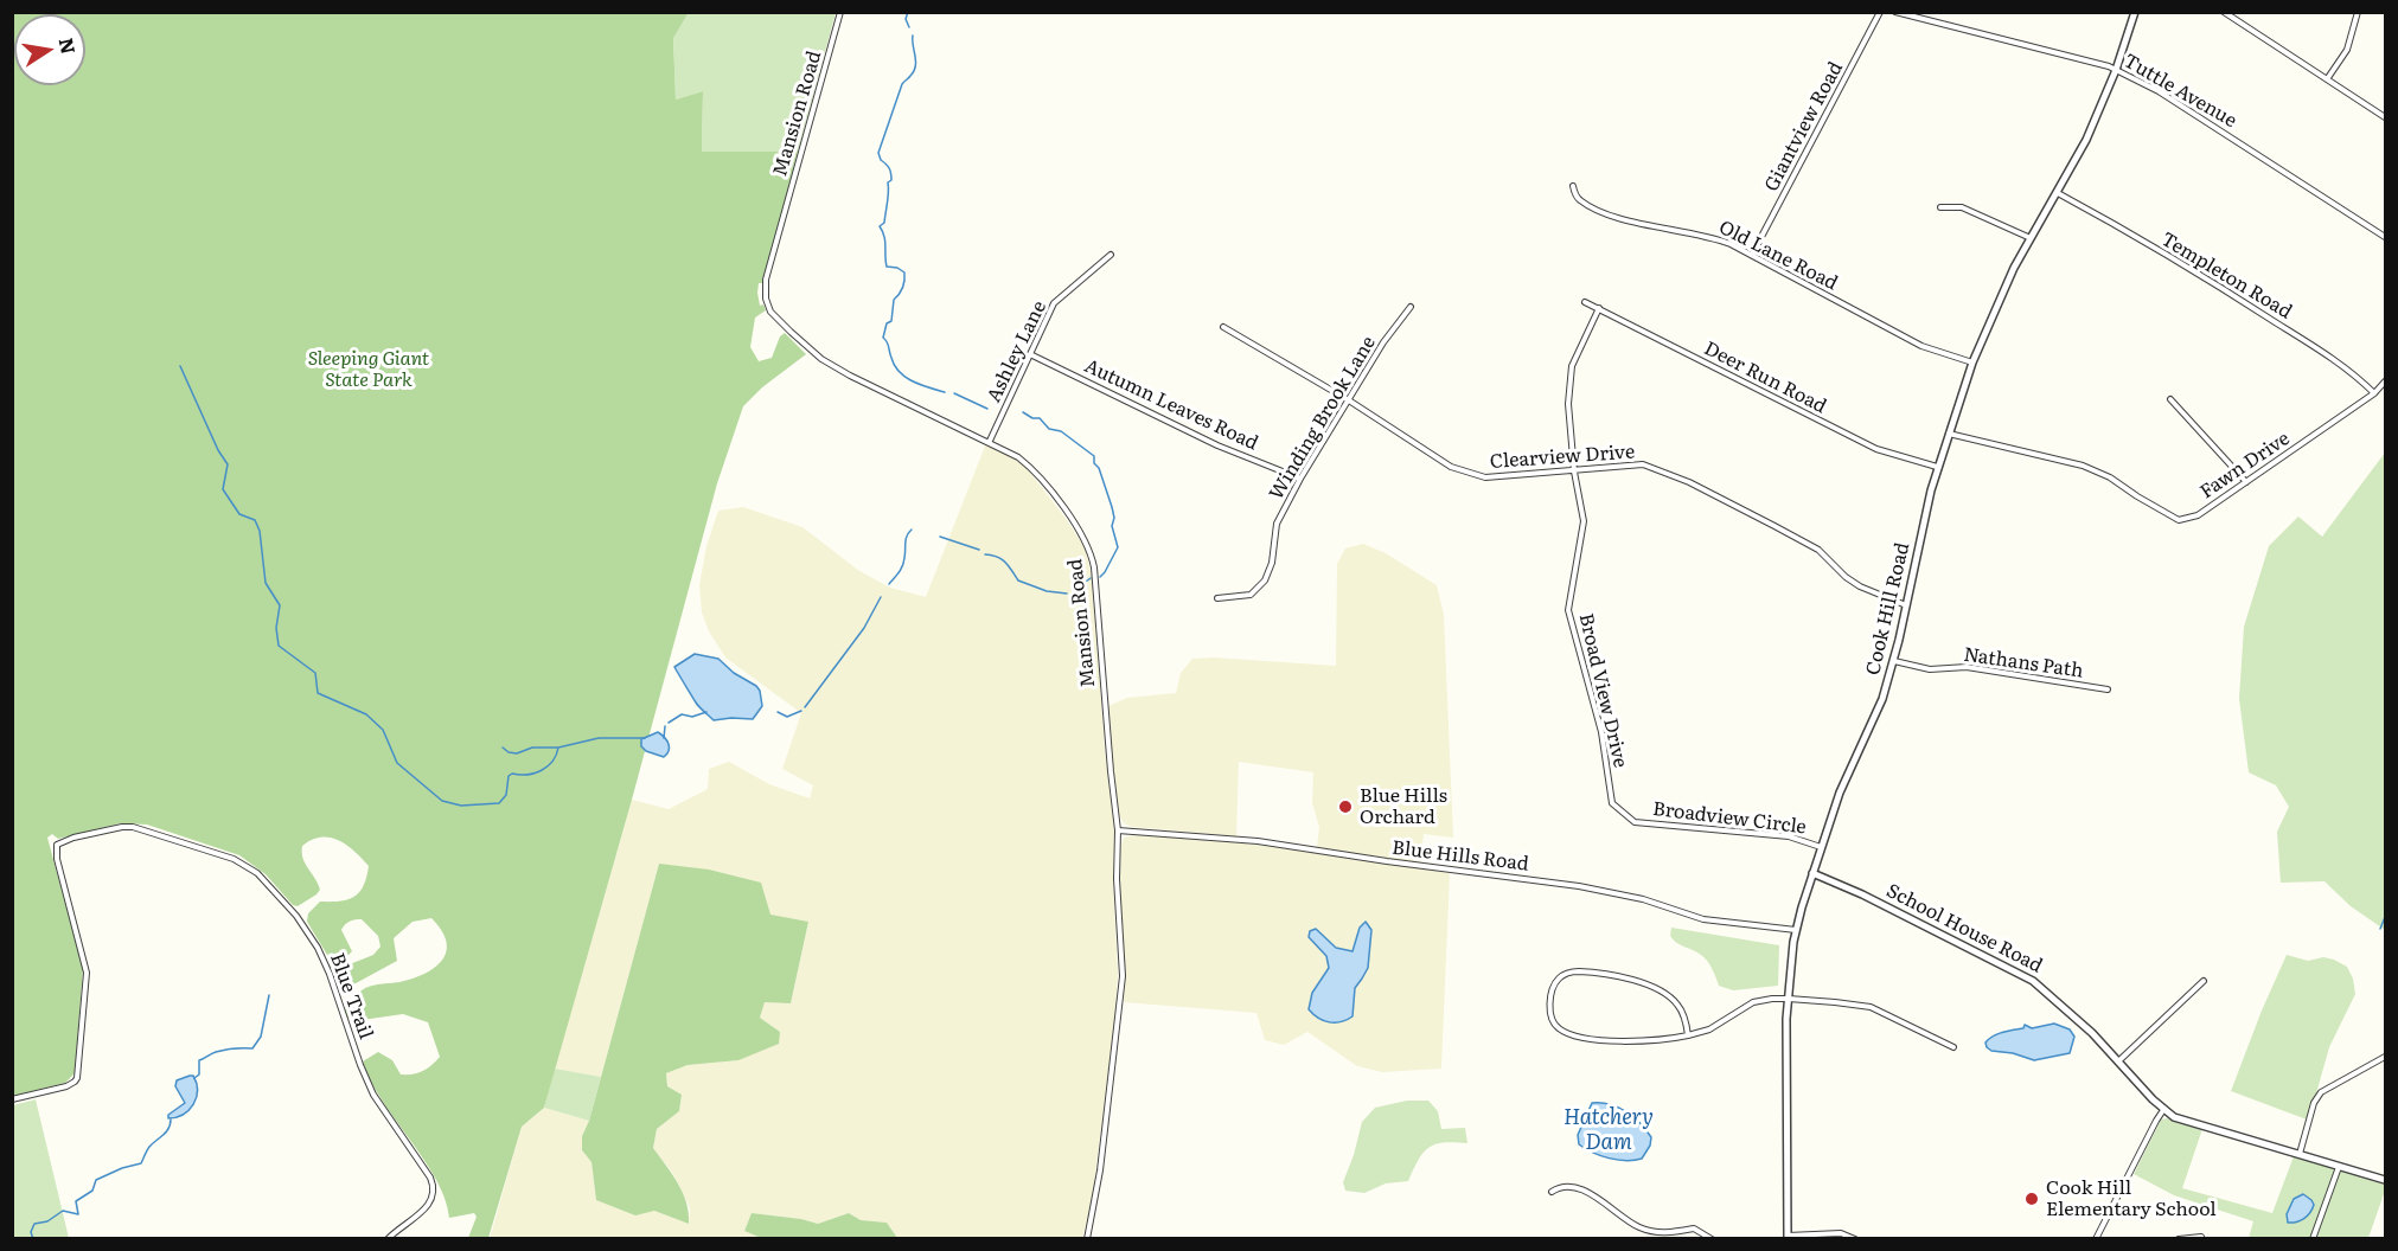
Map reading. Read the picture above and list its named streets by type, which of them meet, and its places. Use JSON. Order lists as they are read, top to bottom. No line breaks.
{"streets":{"street":["Tuttle Avenue","Mansion Road","Giantview Road","Old Lane Road","Templeton Road","Ashley Lane","Deer Run Road","Autumn Leaves Road","Winding Brook Lane","Clearview Drive","Fawn Drive","Cook Hill Road","Nathans Path","Broad View Drive","Broadview Circle","Blue Hills Road","School House Road","Blue Trail"]},"crossings":[["Tuttle Avenue","Cook Hill Road"],["Mansion Road","Ashley Lane"],["Mansion Road","Blue Hills Road"],["Giantview Road","Old Lane Road"],["Old Lane Road","Cook Hill Road"],["Templeton Road","Fawn Drive"],["Templeton Road","Cook Hill Road"],["Ashley Lane","Autumn Leaves Road"],["Deer Run Road","Cook Hill Road"],["Deer Run Road","Broad View Drive"],["Autumn Leaves Road","Winding Brook Lane"],["Winding Brook Lane","Clearview Drive"],["Clearview Drive","Cook Hill Road"],["Clearview Drive","Broad View Drive"],["Fawn Drive","Cook Hill Road"],["Cook Hill Road","Nathans Path"],["Cook Hill Road","Broadview Circle"],["Cook Hill Road","Blue Hills Road"],["Cook Hill Road","School House Road"],["Broad View Drive","Broadview Circle"]],"water":["Hatchery Dam"],"parks":["Sleeping Giant State Park"],"places":["Blue Hills Orchard","Cook Hill Elementary School"],"north":"right"}
